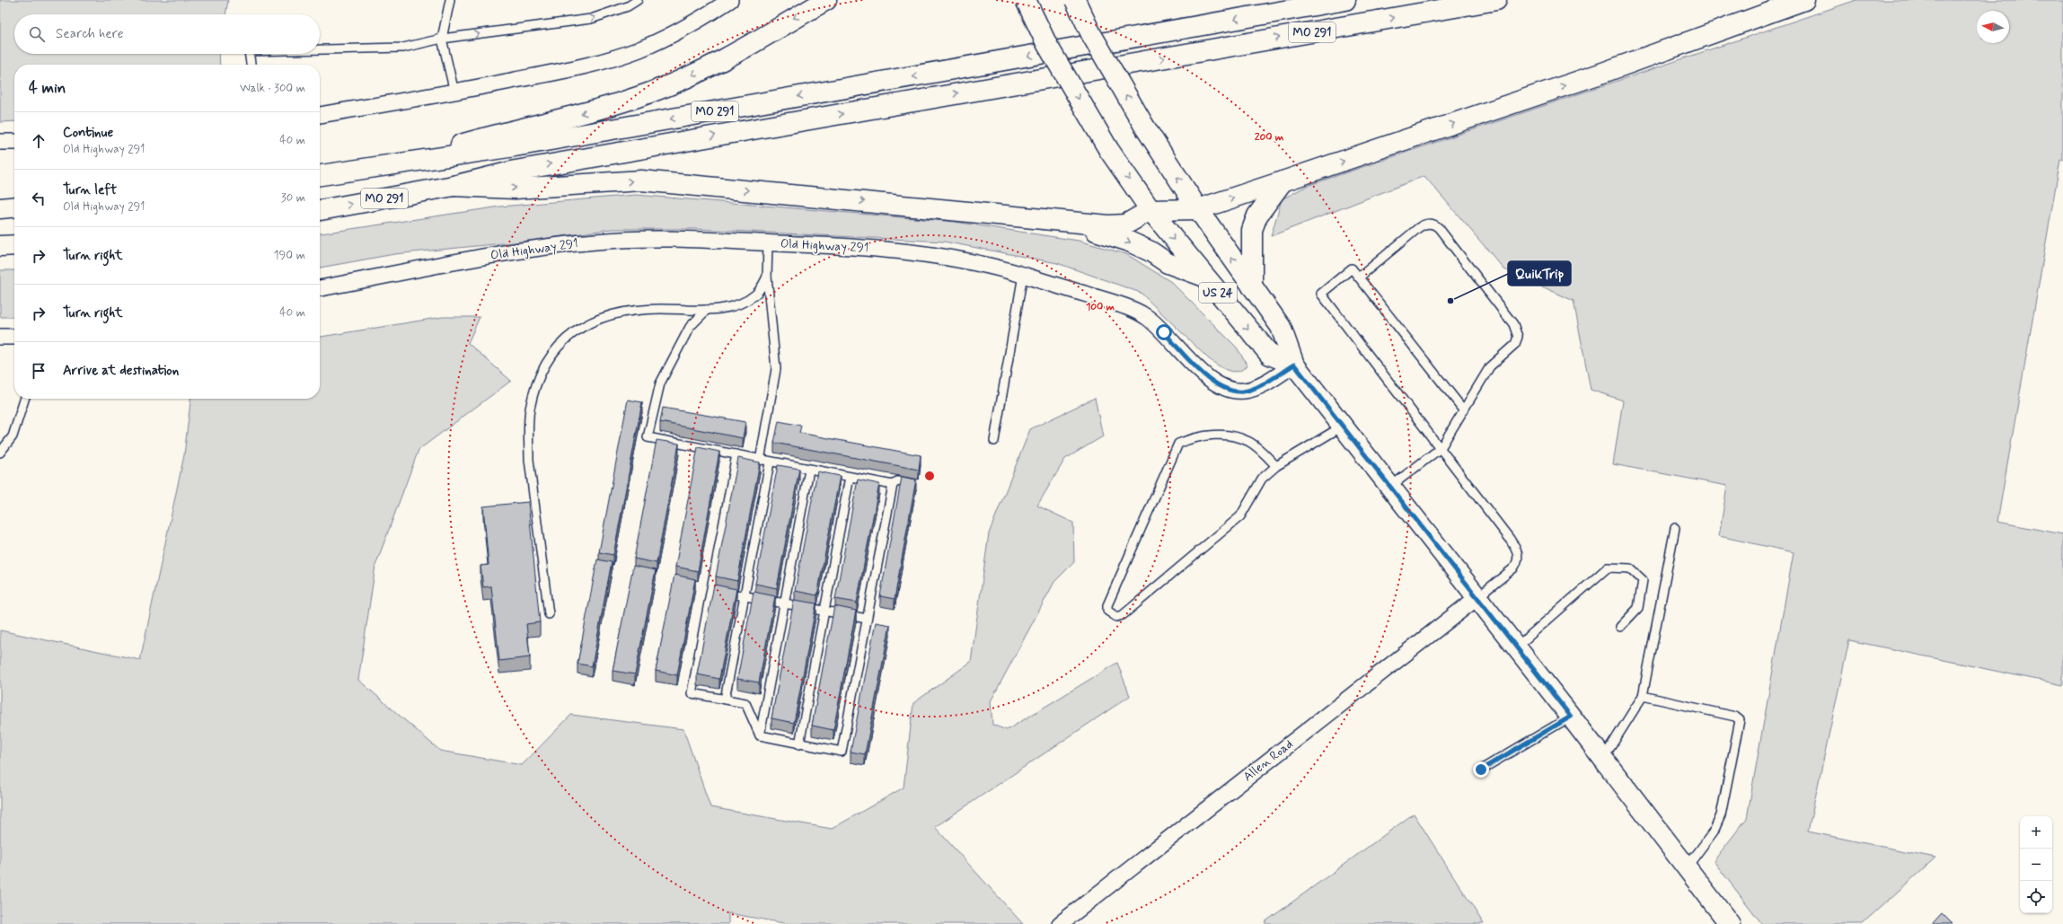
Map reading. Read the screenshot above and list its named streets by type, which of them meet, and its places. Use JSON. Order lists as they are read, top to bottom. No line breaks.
{"streets":{"main road":["MO 291","US 24"],"street":["Old Highway 291","Allen Road"]},"crossings":[["Old Highway 291","US 24"],["US 24","Allen Road"]],"places":["QuikTrip"],"north":"left","page":{"search":"Search here","heading":["4 min","Walk · 300 m"],"list":[["Continue","Old Highway 291","40 m"],["Turn left","Old Highway 291","30 m"],["Turn right","190 m"],["Turn right","40 m"],"Arrive at destination"],"map_buttons":["+","−"]},"rings":["200 m","100 m"]}
